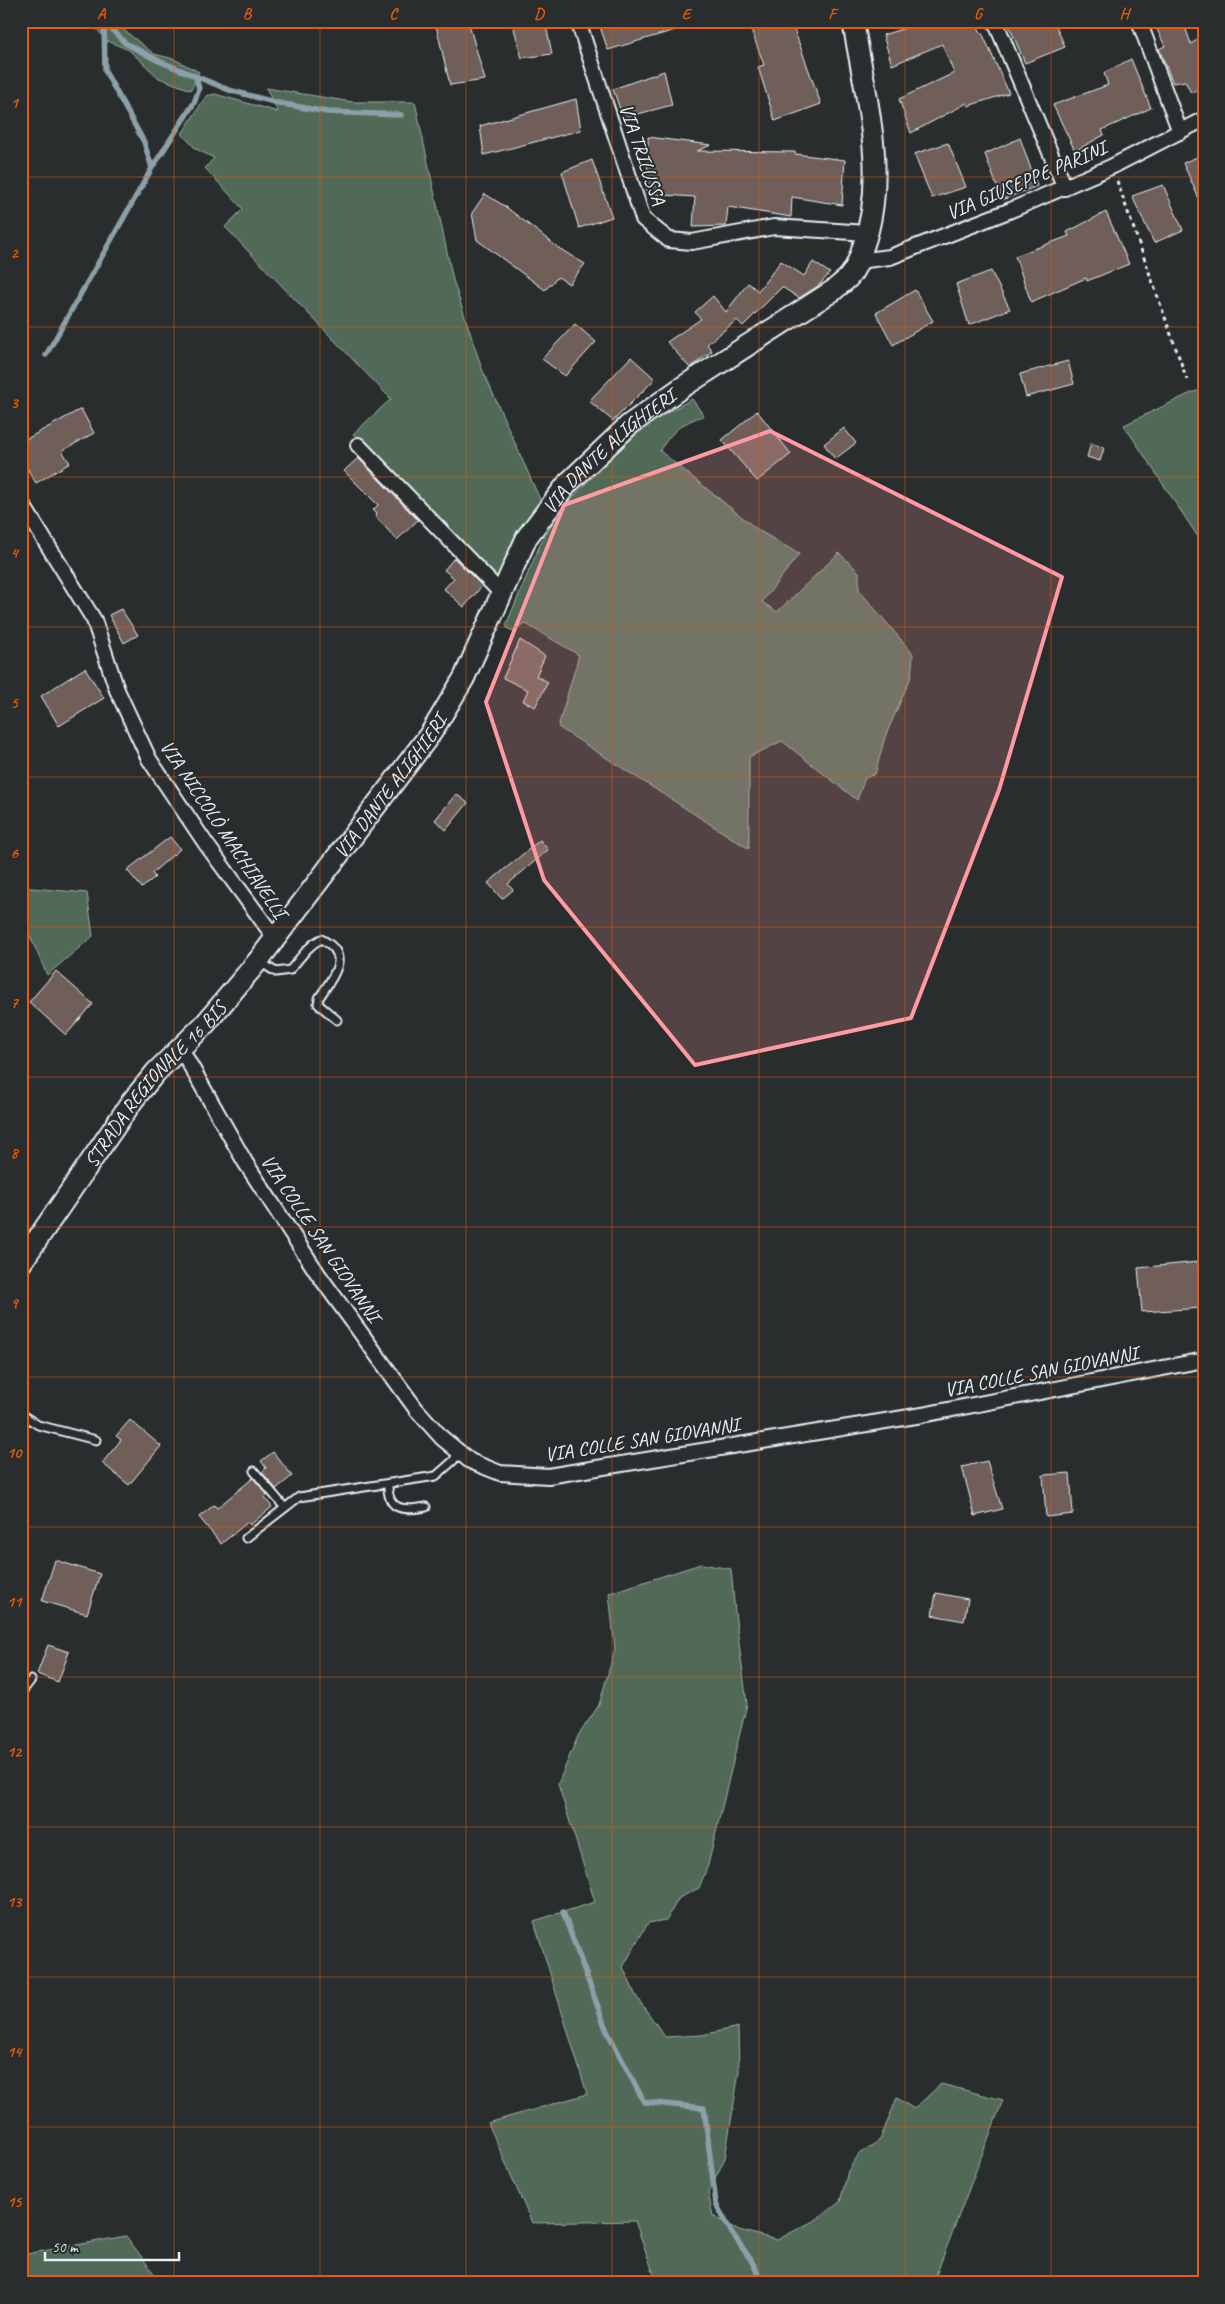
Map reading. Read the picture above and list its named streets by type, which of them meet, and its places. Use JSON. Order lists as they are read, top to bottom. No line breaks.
{"streets":{"main road":["VIA DANTE ALIGHIERI","STRADA REGIONALE 16 BIS"],"street":["VIA TRILUSSA","VIA GIUSEPPE PARINI","VIA NICCOLÒ MACHIAVELLI","VIA COLLE SAN GIOVANNI"]},"crossings":[["VIA TRILUSSA","VIA DANTE ALIGHIERI"],["VIA GIUSEPPE PARINI","VIA DANTE ALIGHIERI"],["VIA DANTE ALIGHIERI","STRADA REGIONALE 16 BIS"],["VIA NICCOLÒ MACHIAVELLI","STRADA REGIONALE 16 BIS"],["STRADA REGIONALE 16 BIS","VIA COLLE SAN GIOVANNI"]],"scale_bar":"50 m","grid":{"columns":["A","B","C","D","E","F","G","H"],"rows":["1","2","3","4","5","6","7","8","9","10","11","12","13","14","15"]}}
